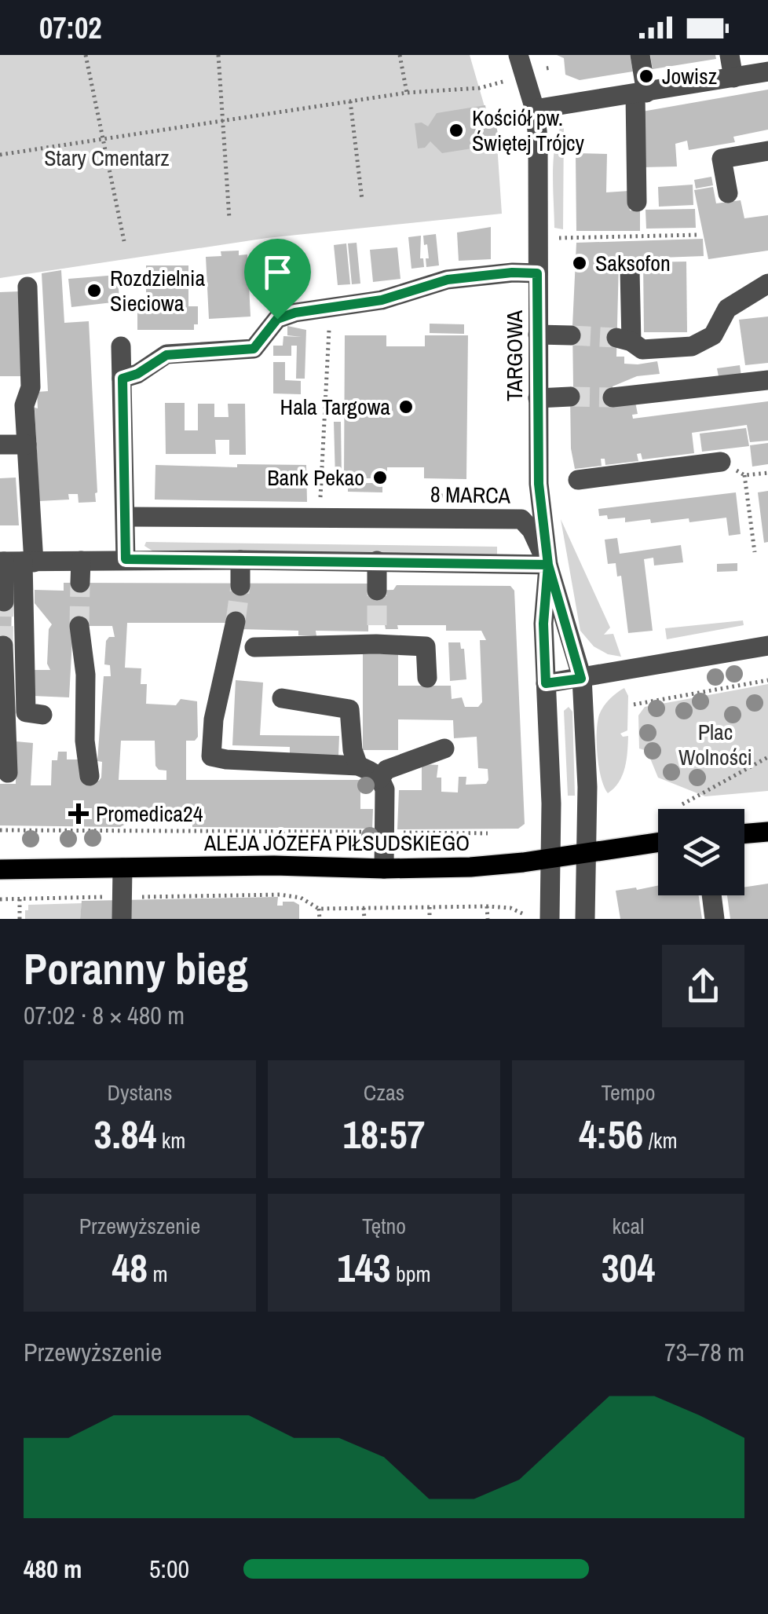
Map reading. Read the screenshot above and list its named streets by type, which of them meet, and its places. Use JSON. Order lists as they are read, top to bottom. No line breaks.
{"streets":{"main road":["ALEJA JÓZEFA PIŁSUDSKIEGO"],"street":["TARGOWA","8 MARCA"]},"crossings":[["TARGOWA","8 MARCA"],["TARGOWA","ALEJA JÓZEFA PIŁSUDSKIEGO"]],"parks":["Stary Cmentarz","Plac Wolności"],"places":{"other":["Jowisz","Kościół pw. Świętej Trójcy","Saksofon","Rozdzielnia Sieciowa","Hala Targowa","Bank Pekao"],"health":["Promedica24"]},"page":{"status":"07:02","heading":["Poranny bieg","07:02 · 8 × 480 m"],"stats":[["Dystans","3.84 km"],["Czas","18:57"],["Tempo","4:56 /km"],["Przewyższenie","48 m"],["Tętno","143 bpm"],["kcal","304"]],"chart":["Przewyższenie","73–78 m"],"list":[{"name":"480 m","note":"5:00"}]}}
